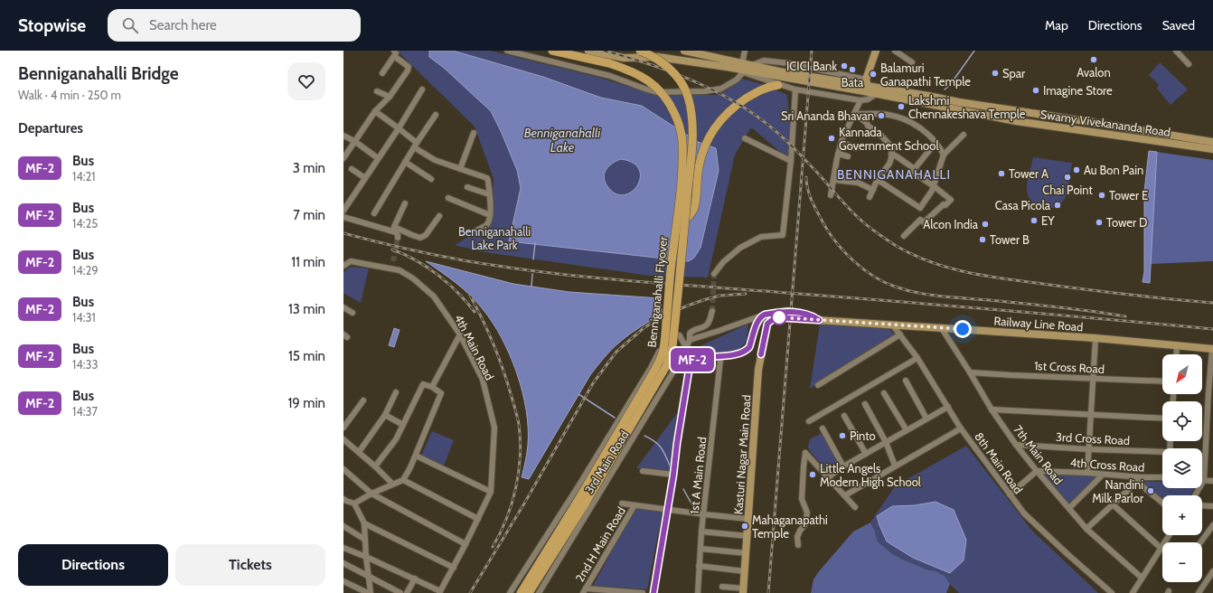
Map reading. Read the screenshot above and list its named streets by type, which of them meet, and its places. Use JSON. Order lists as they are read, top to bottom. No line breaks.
{"streets":{"highway":["Benniganahalli Flyover"],"main road":["Swamy Vivekananda Road","Railway Line Road","Kasturi Nagar Main Road"],"street":["4th Main Road","1st Cross Road","3rd Cross Road","7th Main Road","3rd Main Road","8th Main Road","4th Cross Road","1st A Main Road","2nd H Main Road"]},"crossings":[["Railway Line Road","Kasturi Nagar Main Road"],["Railway Line Road","7th Main Road"],["Railway Line Road","3rd Main Road"],["Railway Line Road","8th Main Road"],["1st Cross Road","7th Main Road"],["3rd Cross Road","7th Main Road"],["7th Main Road","4th Cross Road"]],"districts":["BENNIGANAHALLI"],"water":["Benniganahalli Lake"],"parks":["Benniganahalli Lake Park"],"places":["Avalon","ICICI Bank","Bata","Spar","Balamuri Ganapathi Temple","Imagine Store","Lakshmi Chennakeshava Temple","Sri Ananda Bhavan","Kannada Government School","Au Bon Pain","Tower A","Chai Point","Tower E","Casa Picola","EY","Tower D","Alcon India","Tower B","Pinto","Little Angels Modern High School","Nandini Milk Parlor","Mahaganapathi Temple"],"lines":["bus line MF-2"],"north":"bottom left","page":{"header":"Stopwise","search":"Search here","nav":["Map","Directions","Saved"],"heading":[["Benniganahalli Bridge","Walk · 4 min · 250 m"],"Departures"],"on_map":"MF-2","list":[{"mark":"MF-2","name":"Bus","note":"14:21","value":"3 min"},{"mark":"MF-2","name":"Bus","note":"14:25","value":"7 min"},{"mark":"MF-2","name":"Bus","note":"14:29","value":"11 min"},{"mark":"MF-2","name":"Bus","note":"14:31","value":"13 min"},{"mark":"MF-2","name":"Bus","note":"14:33","value":"15 min"},{"mark":"MF-2","name":"Bus","note":"14:37","value":"19 min"}],"map_buttons":["+","−"],"buttons":["Directions","Tickets"]}}
